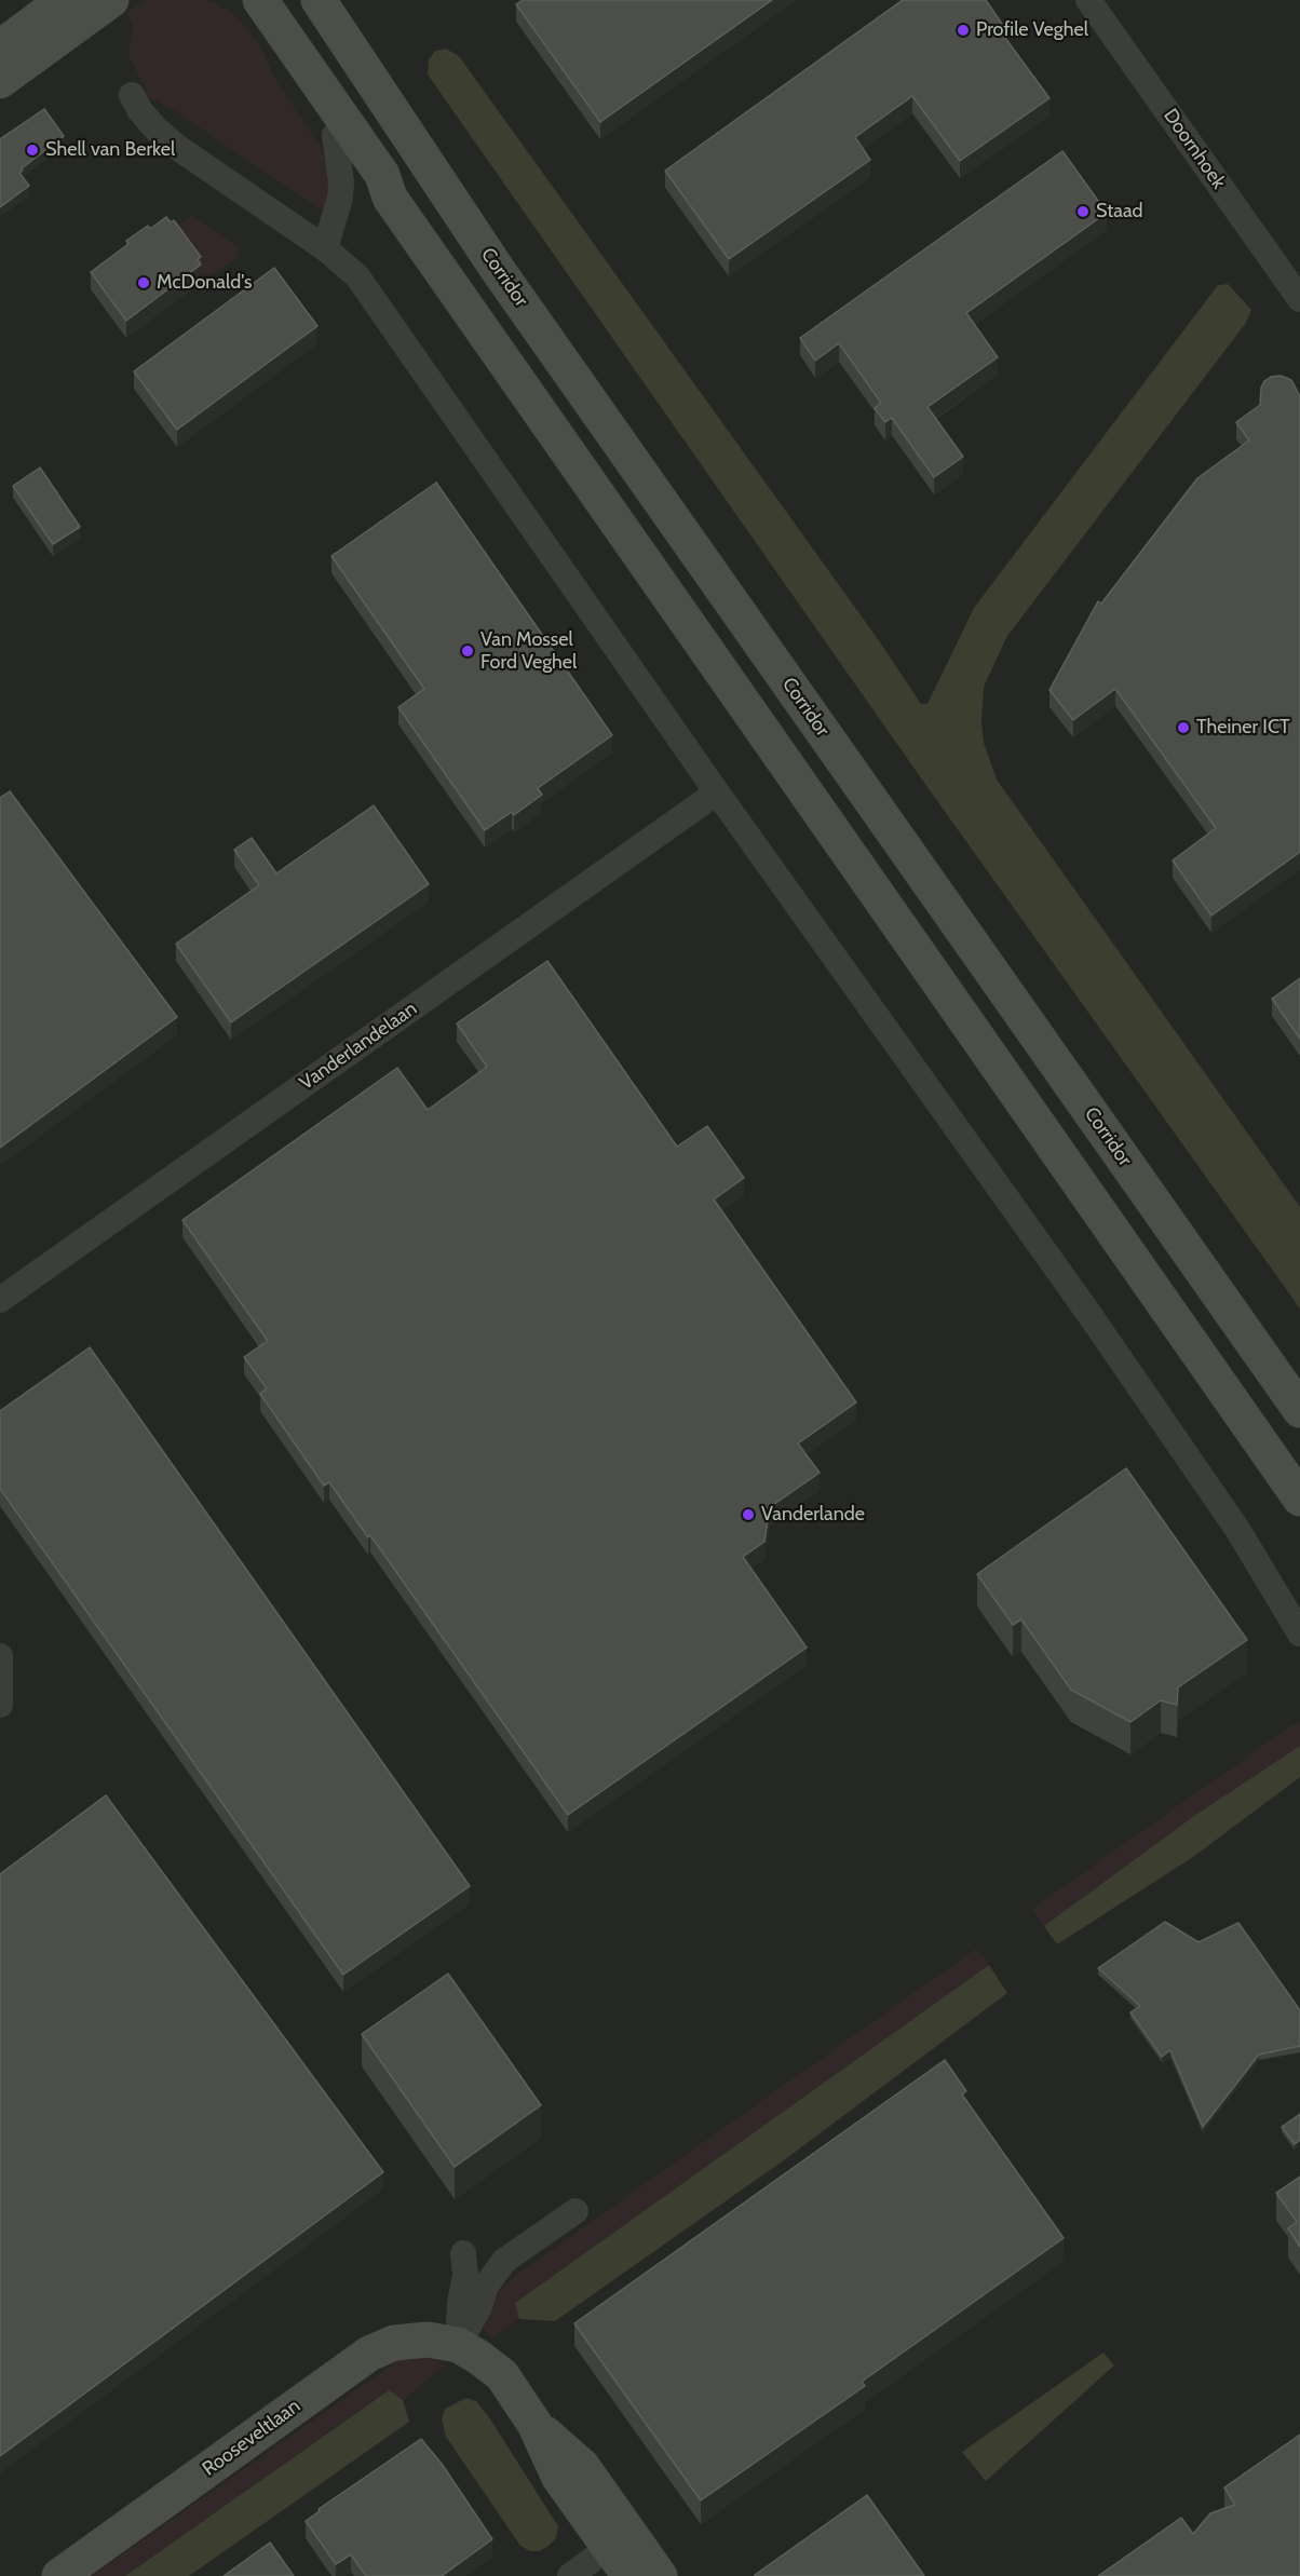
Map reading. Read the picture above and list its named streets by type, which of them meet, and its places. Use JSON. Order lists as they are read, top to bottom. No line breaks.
{"streets":{"main road":["Corridor","Rooseveltlaan"],"street":["Doornhoek","Vanderlandelaan"]},"places":["Profile Veghel","Shell van Berkel","Staad","McDonald's","Van Mossel Ford Veghel","Theiner ICT","Vanderlande"]}
